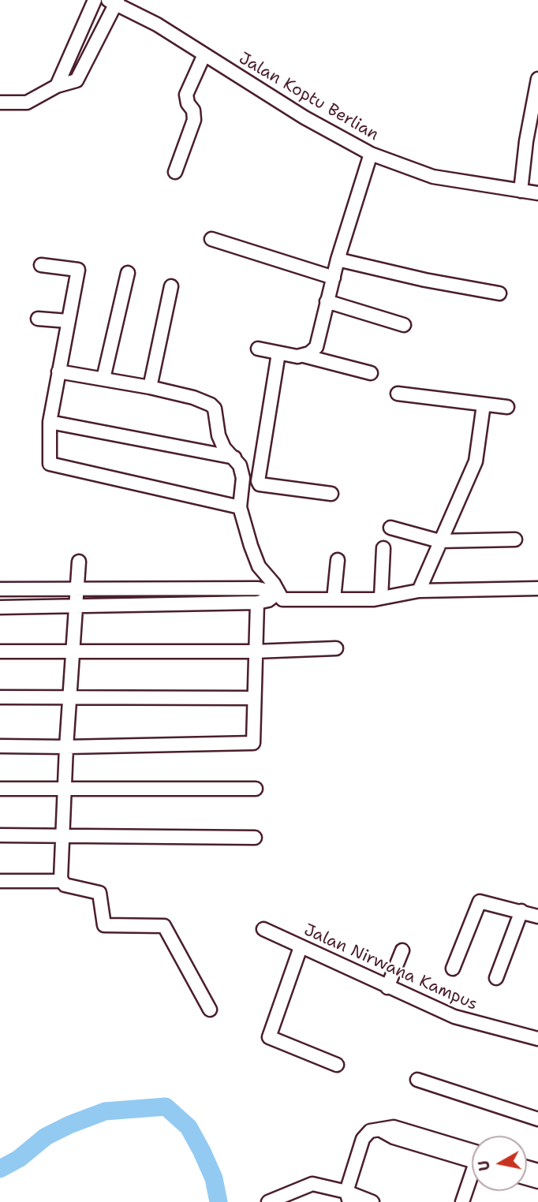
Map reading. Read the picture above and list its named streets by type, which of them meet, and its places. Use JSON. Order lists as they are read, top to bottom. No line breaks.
{"streets":{"street":["Jalan Koptu Berlian","Jalan Nirwana Kampus"]},"north":"left"}
